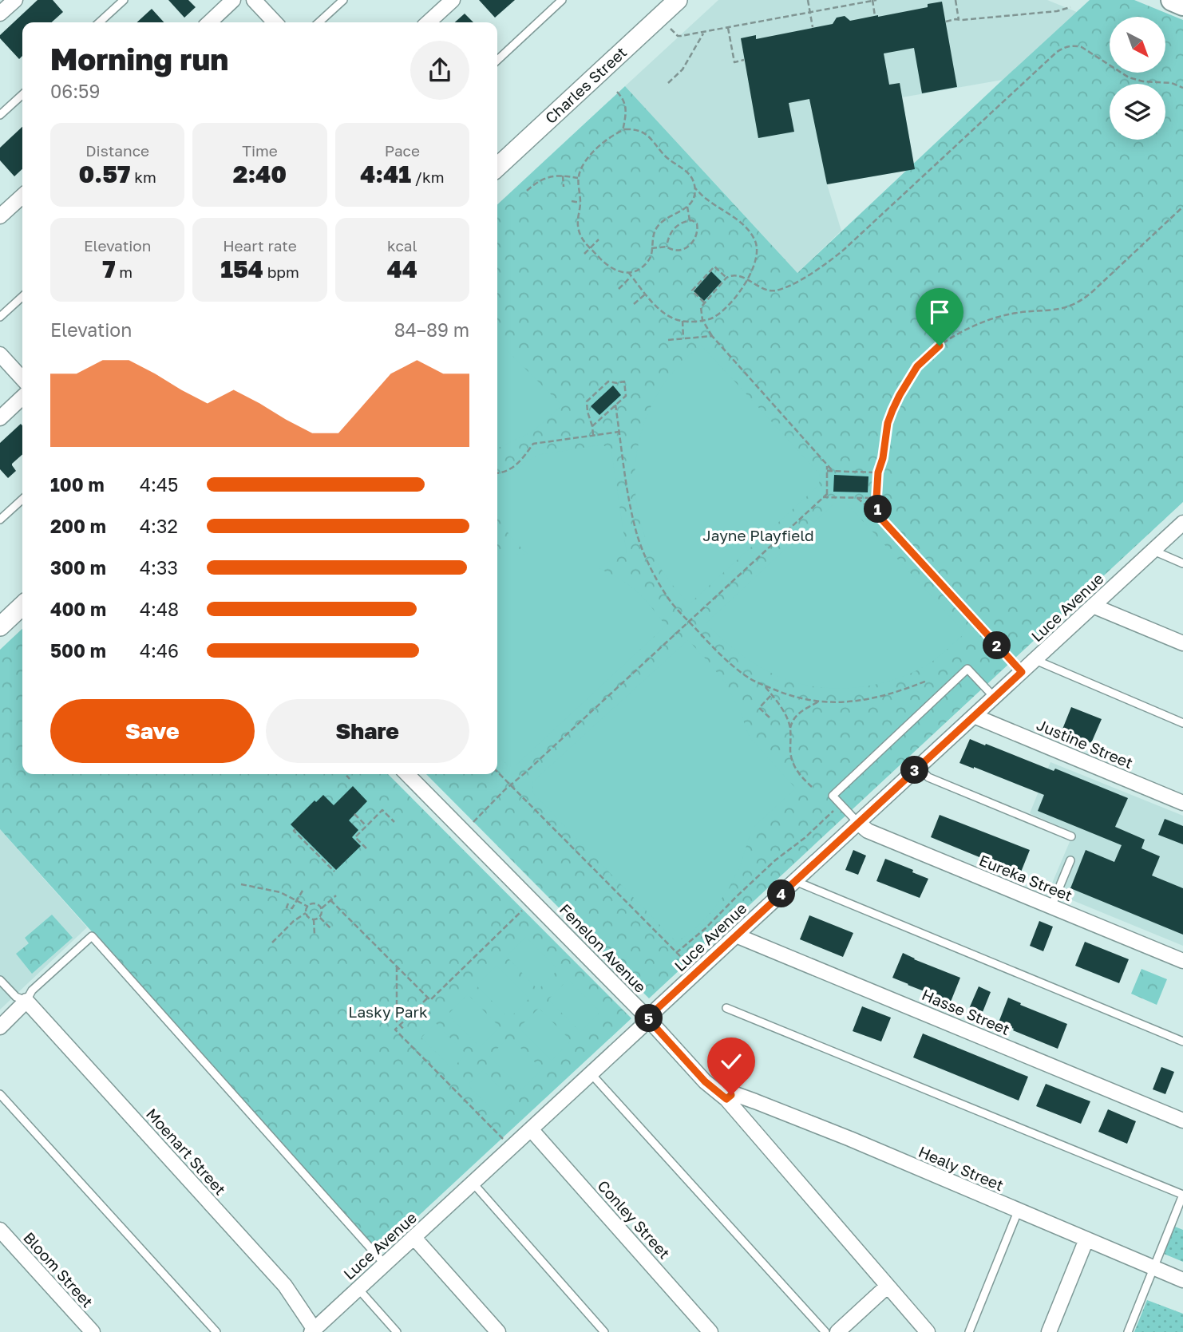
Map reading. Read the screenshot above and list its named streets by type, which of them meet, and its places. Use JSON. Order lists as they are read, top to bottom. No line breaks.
{"streets":{"street":["Charles Street","Luce Avenue","Justine Street","Eureka Street","Fenelon Avenue","Hasse Street","Moenart Street","Healy Street","Conley Street","Bloom Street"]},"crossings":[["Luce Avenue","Justine Street"],["Luce Avenue","Eureka Street"],["Luce Avenue","Fenelon Avenue"],["Luce Avenue","Hasse Street"],["Luce Avenue","Moenart Street"],["Luce Avenue","Conley Street"],["Fenelon Avenue","Healy Street"]],"parks":["Jayne Playfield","Lasky Park"],"north":"bottom right","page":{"heading":["Morning run","06:59"],"stats":[["Distance","0.57 km"],["Time","2:40"],["Pace","4:41 /km"],["Elevation","7 m"],["Heart rate","154 bpm"],["kcal","44"]],"chart":["Elevation","84–89 m"],"list":[{"name":"100 m","note":"4:45"},{"name":"200 m","note":"4:32"},{"name":"300 m","note":"4:33"},{"name":"400 m","note":"4:48"},{"name":"500 m","note":"4:46"}],"pins":["1","2","3","4","5"],"buttons":["Save","Share"]}}
